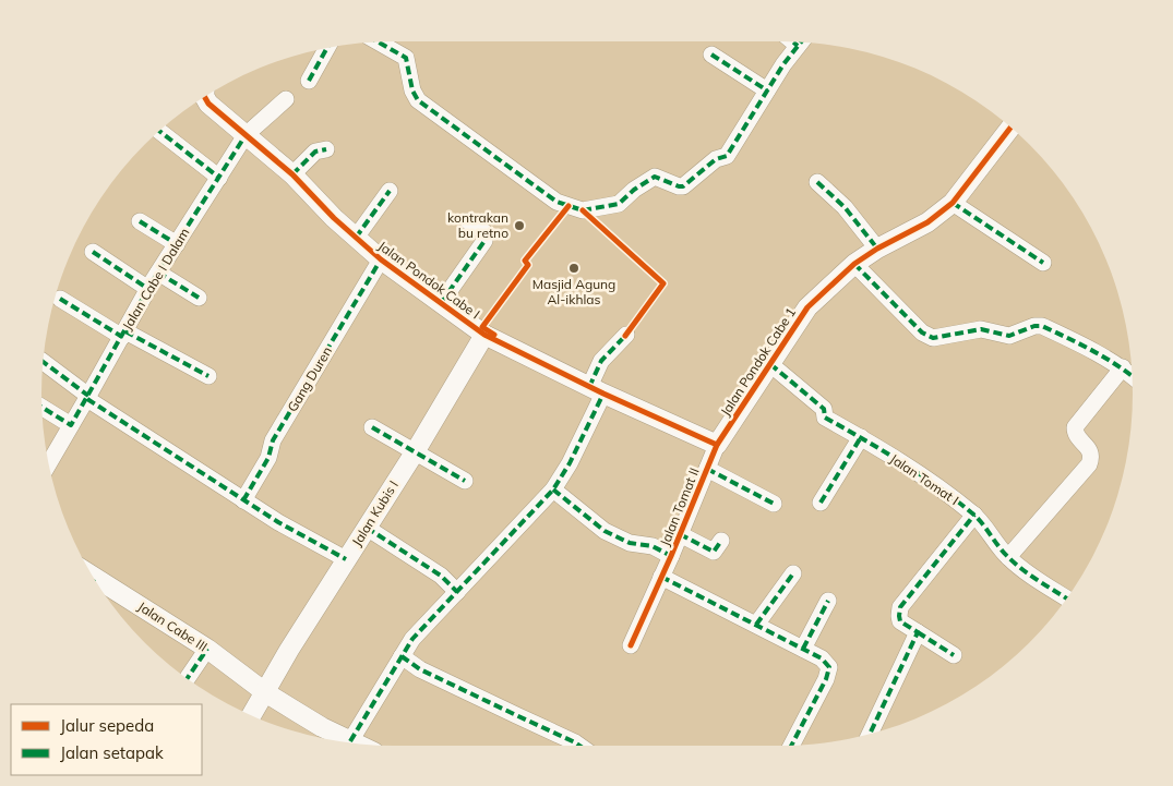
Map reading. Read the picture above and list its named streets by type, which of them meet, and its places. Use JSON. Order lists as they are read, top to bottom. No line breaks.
{"streets":{"street":["Jalan Cabe I Dalam","Jalan Pondok Cabe I","Jalan Pondok Cabe 1","Gang Duren","Jalan Tomat I","Jalan Tomat II","Jalan Kubis I","Jalan Cabe III"]},"crossings":[["Jalan Cabe I Dalam","Jalan Pondok Cabe I"],["Jalan Pondok Cabe I","Jalan Pondok Cabe 1"],["Jalan Pondok Cabe I","Gang Duren"],["Jalan Pondok Cabe I","Jalan Tomat II"],["Jalan Pondok Cabe I","Jalan Kubis I"],["Jalan Pondok Cabe 1","Jalan Tomat I"],["Jalan Pondok Cabe 1","Jalan Tomat II"],["Jalan Kubis I","Jalan Cabe III"]],"places":["kontrakan bu retno","Masjid Agung Al-ikhlas"],"legend":["Jalur sepeda","Jalan setapak"]}
